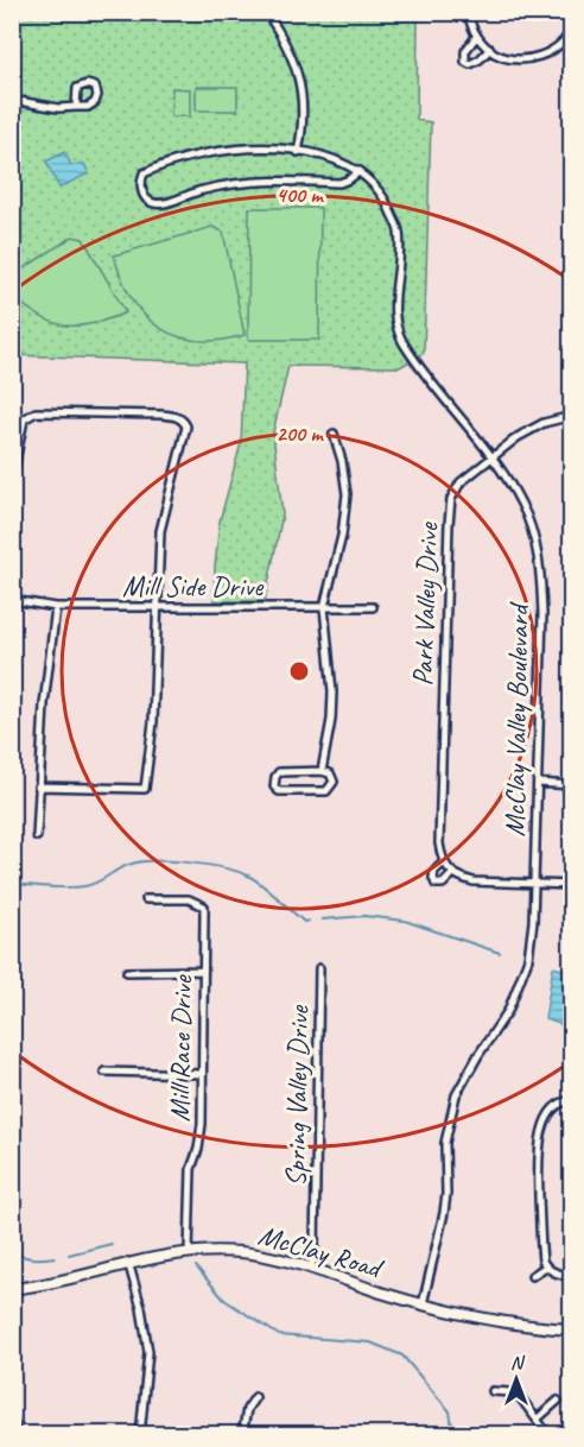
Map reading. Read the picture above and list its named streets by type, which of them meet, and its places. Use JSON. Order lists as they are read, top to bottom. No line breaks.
{"streets":{"main road":["McClay Road"],"street":["Mill Side Drive","Park Valley Drive","McClay Valley Boulevard","Mill Race Drive","Spring Valley Drive"]},"crossings":[["Park Valley Drive","McClay Valley Boulevard"],["McClay Valley Boulevard","McClay Road"],["Mill Race Drive","McClay Road"],["Spring Valley Drive","McClay Road"]],"north":"top","rings":["400 m","200 m"]}
